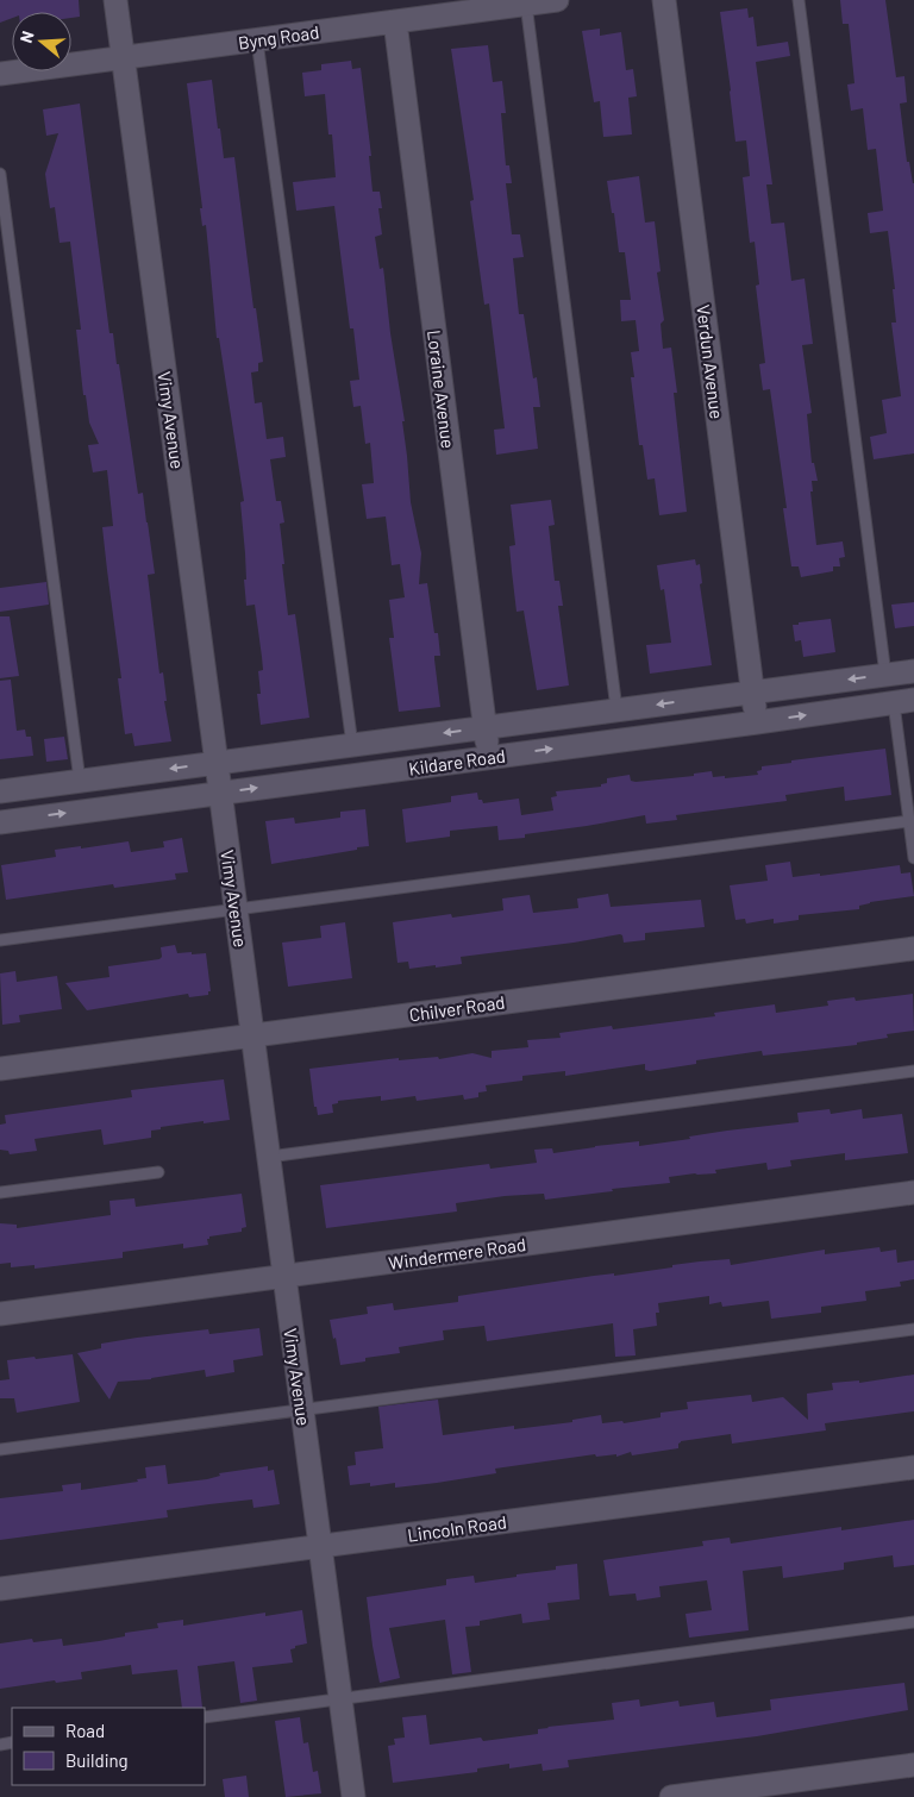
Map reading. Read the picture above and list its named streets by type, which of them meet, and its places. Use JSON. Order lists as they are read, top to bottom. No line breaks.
{"streets":{"street":["Byng Road","Verdun Avenue","Loraine Avenue","Vimy Avenue","Kildare Road","Chilver Road","Windermere Road","Lincoln Road"]},"crossings":[["Byng Road","Loraine Avenue"],["Byng Road","Vimy Avenue"],["Verdun Avenue","Kildare Road"],["Loraine Avenue","Kildare Road"],["Vimy Avenue","Kildare Road"],["Vimy Avenue","Chilver Road"],["Vimy Avenue","Windermere Road"],["Vimy Avenue","Lincoln Road"]],"legend":["Road","Building"],"north":"left"}
